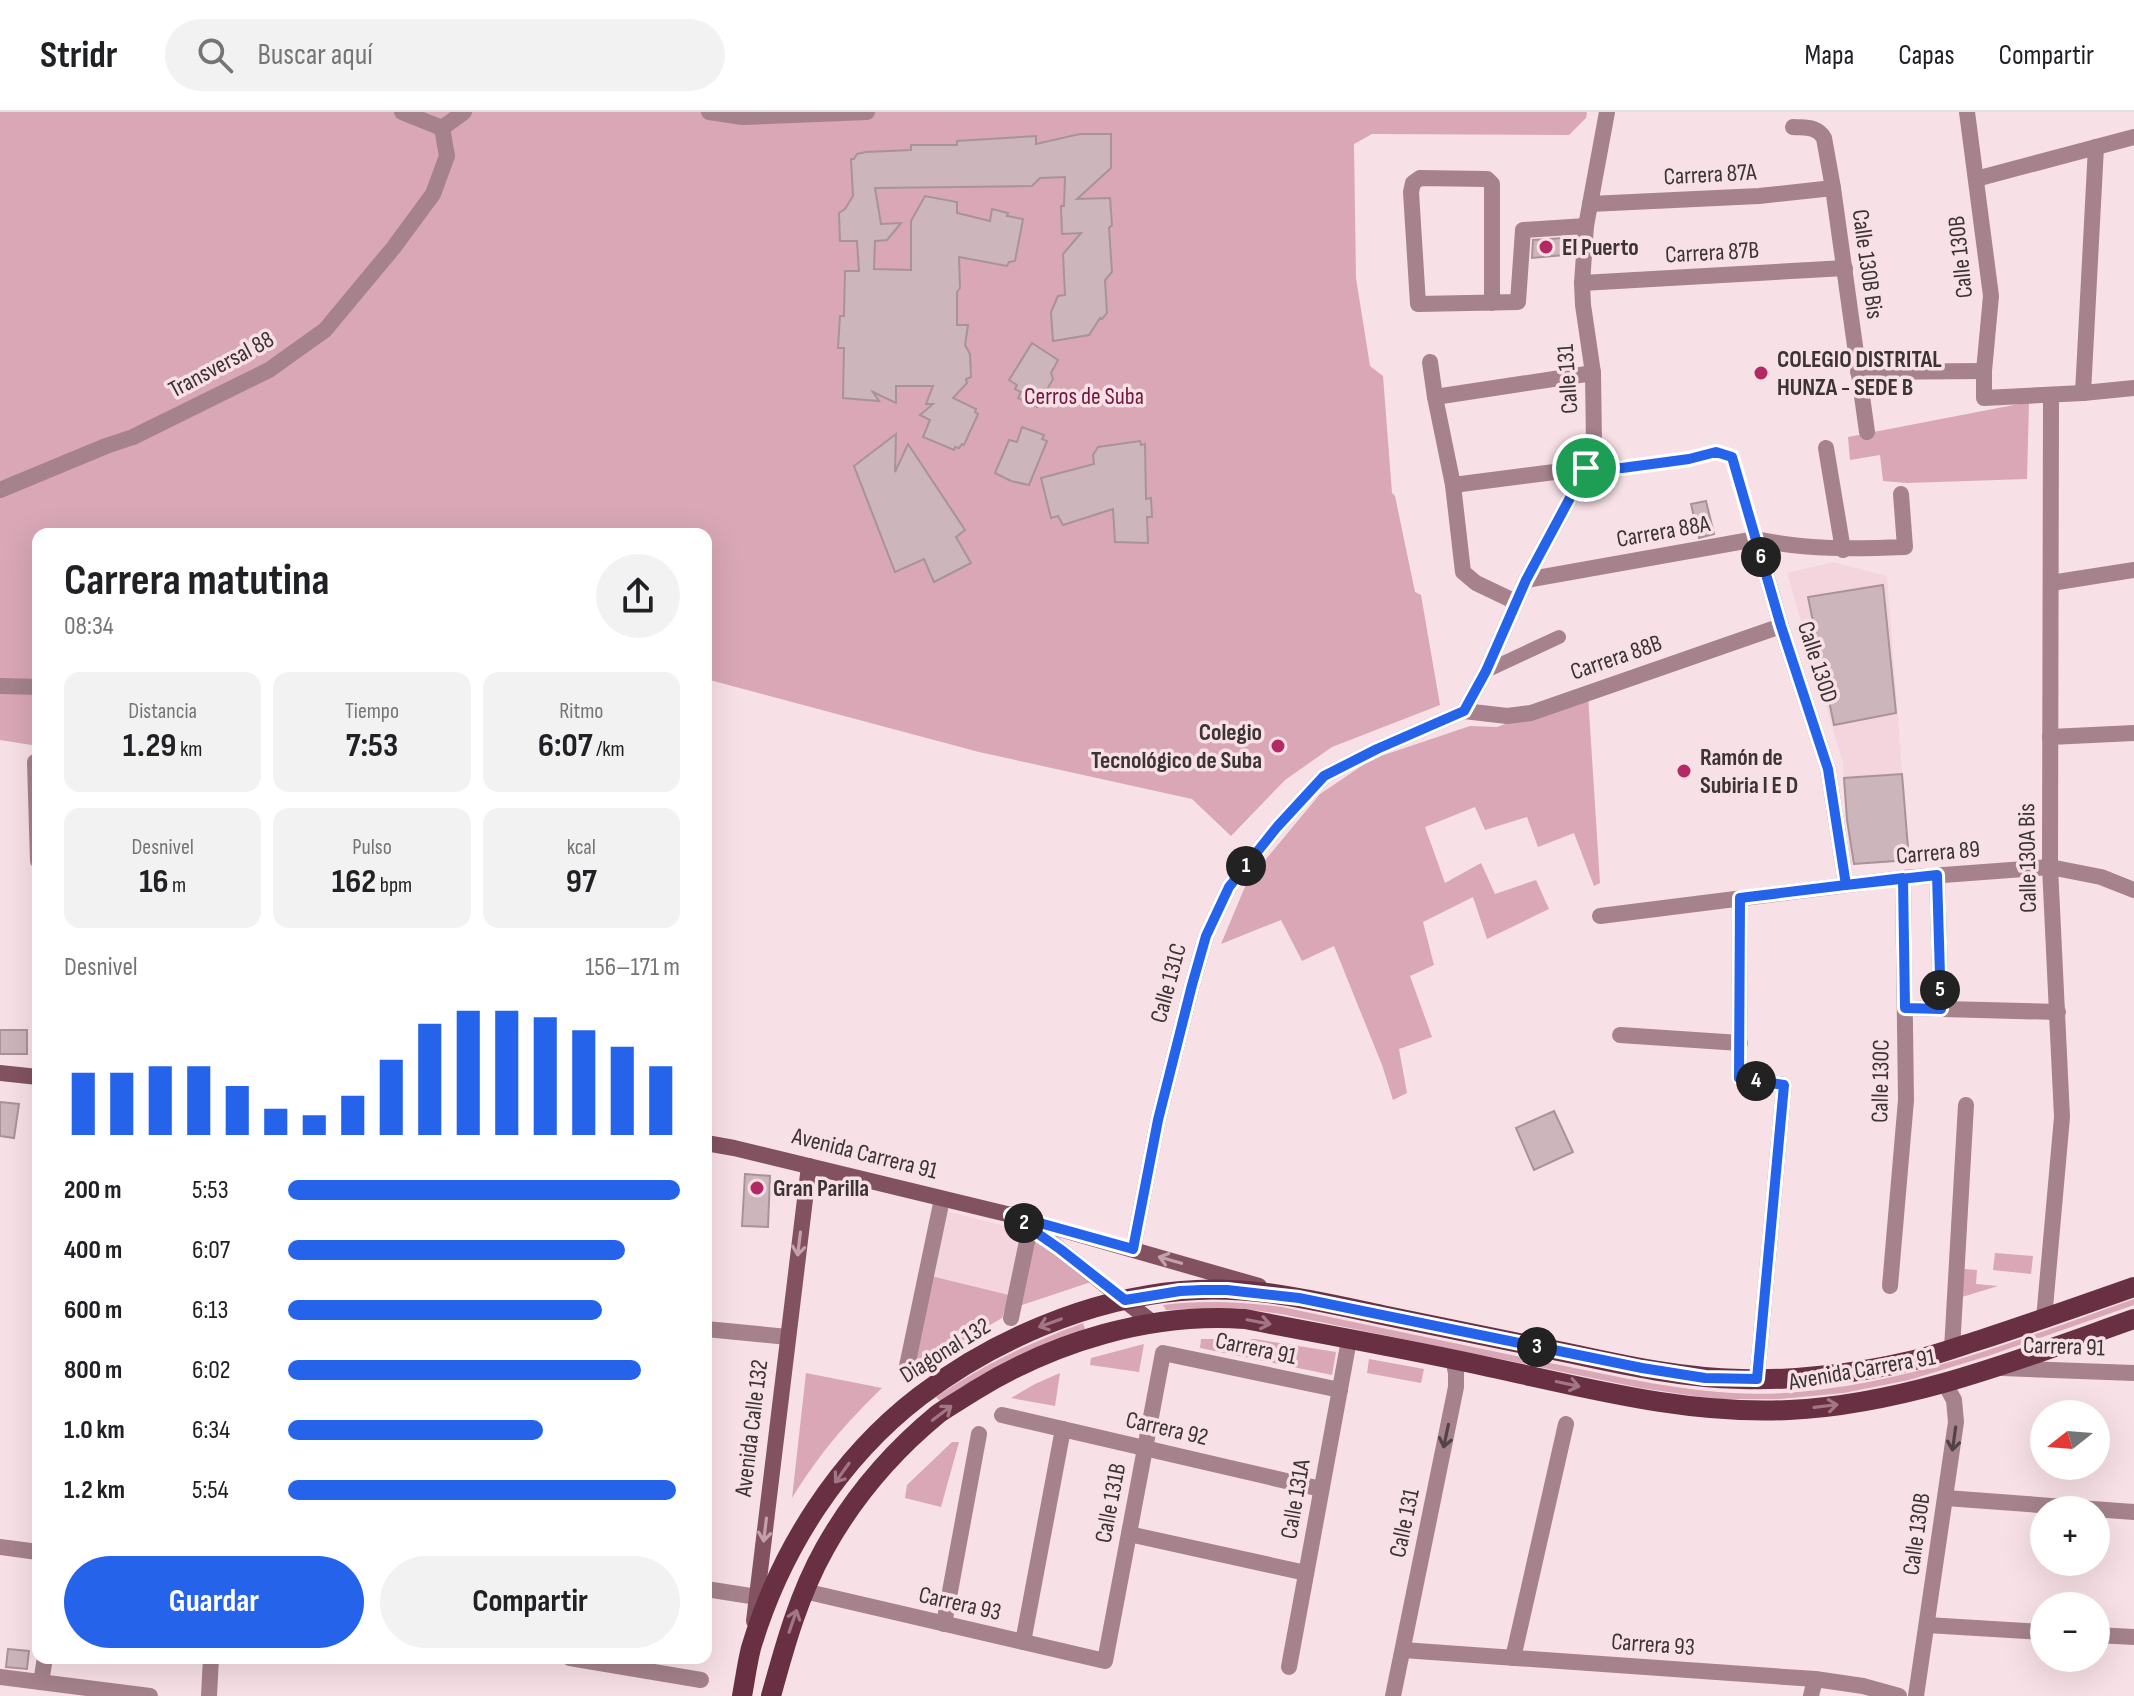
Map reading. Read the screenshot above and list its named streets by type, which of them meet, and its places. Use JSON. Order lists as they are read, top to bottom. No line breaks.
{"streets":{"main road":["Avenida Carrera 91","Diagonal 132","Avenida Calle 132"],"street":["Carrera 87A","Carrera 87B","Calle 130B","Calle 130B Bis","Transversal 88","Calle 131","Carrera 88A","Carrera 88B","Calle 130D","Carrera 89","Calle 130A Bis","Calle 131C","Calle 130C","Carrera 91","Carrera 92","Calle 131A","Calle 131B","Carrera 93"]},"crossings":[["Carrera 87A","Calle 130B Bis"],["Carrera 87A","Calle 131"],["Carrera 87B","Calle 130B Bis"],["Carrera 87B","Calle 131"],["Calle 130B","Calle 130A Bis"],["Calle 130B","Avenida Carrera 91"],["Calle 131","Carrera 88A"],["Calle 131","Carrera 88B"],["Calle 131","Calle 130D"],["Calle 131","Calle 131C"],["Calle 131","Avenida Carrera 91"],["Calle 131","Carrera 93"],["Carrera 88A","Calle 130D"],["Carrera 88B","Calle 130D"],["Carrera 88B","Calle 131C"],["Calle 130D","Carrera 89"],["Carrera 89","Calle 130A Bis"],["Carrera 89","Calle 130C"],["Calle 130A Bis","Avenida Carrera 91"],["Calle 131C","Avenida Carrera 91"],["Avenida Carrera 91","Carrera 91"],["Avenida Carrera 91","Diagonal 132"],["Avenida Carrera 91","Avenida Calle 132"],["Avenida Carrera 91","Calle 131A"],["Carrera 91","Calle 131A"],["Carrera 91","Calle 131B"],["Diagonal 132","Avenida Calle 132"],["Diagonal 132","Carrera 93"],["Carrera 92","Calle 131A"],["Carrera 92","Calle 131B"],["Calle 131B","Carrera 93"]],"one_way":["Avenida Calle 132"],"parks":["Cerros de Suba"],"places":["El Puerto","COLEGIO DISTRITAL HUNZA - SEDE B","Colegio Tecnológico de Suba","Ramón de Subiria I E D","Gran Parilla"],"north":"left","page":{"header":"Stridr","search":"Buscar aquí","nav":["Mapa","Capas","Compartir"],"heading":["Carrera matutina","08:34"],"pins":["6","1","5","4","2","3"],"stats":[["Distancia","1.29 km"],["Tiempo","7:53"],["Ritmo","6:07 /km"],["Desnivel","16 m"],["Pulso","162 bpm"],["kcal","97"]],"chart":["Desnivel","156–171 m"],"list":[{"name":"200 m","note":"5:53"},{"name":"400 m","note":"6:07"},{"name":"600 m","note":"6:13"},{"name":"800 m","note":"6:02"},{"name":"1.0 km","note":"6:34"},{"name":"1.2 km","note":"5:54"}],"map_buttons":["+","−"],"buttons":["Guardar","Compartir"]}}
